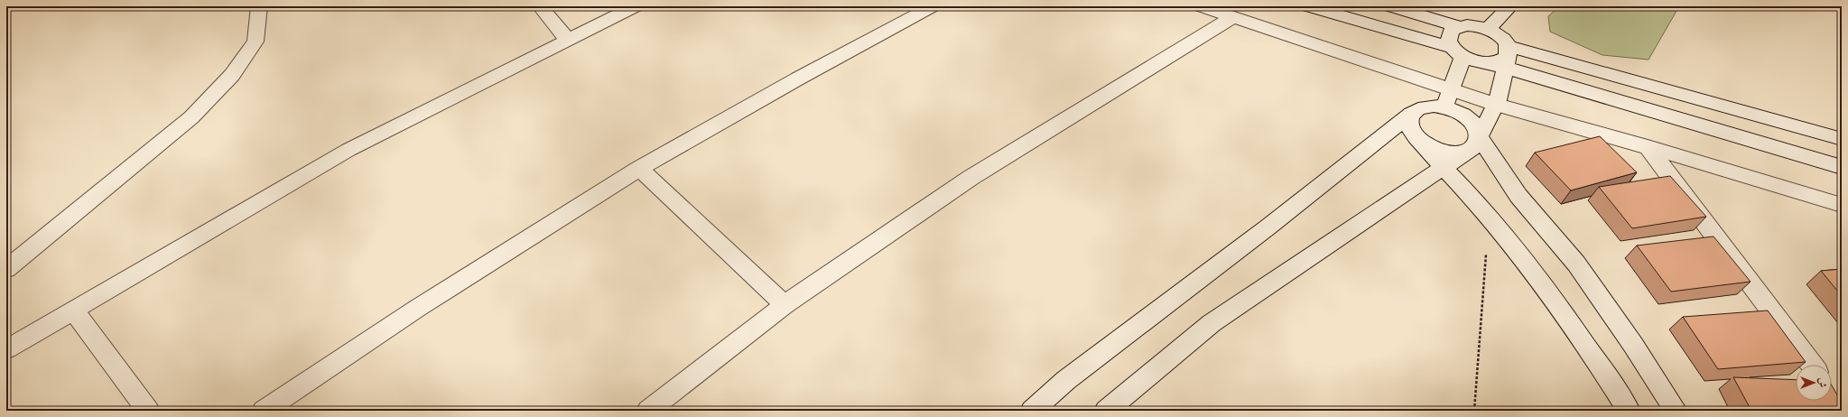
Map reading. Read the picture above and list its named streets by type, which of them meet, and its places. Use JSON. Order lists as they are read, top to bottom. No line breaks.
{"north":"right"}
